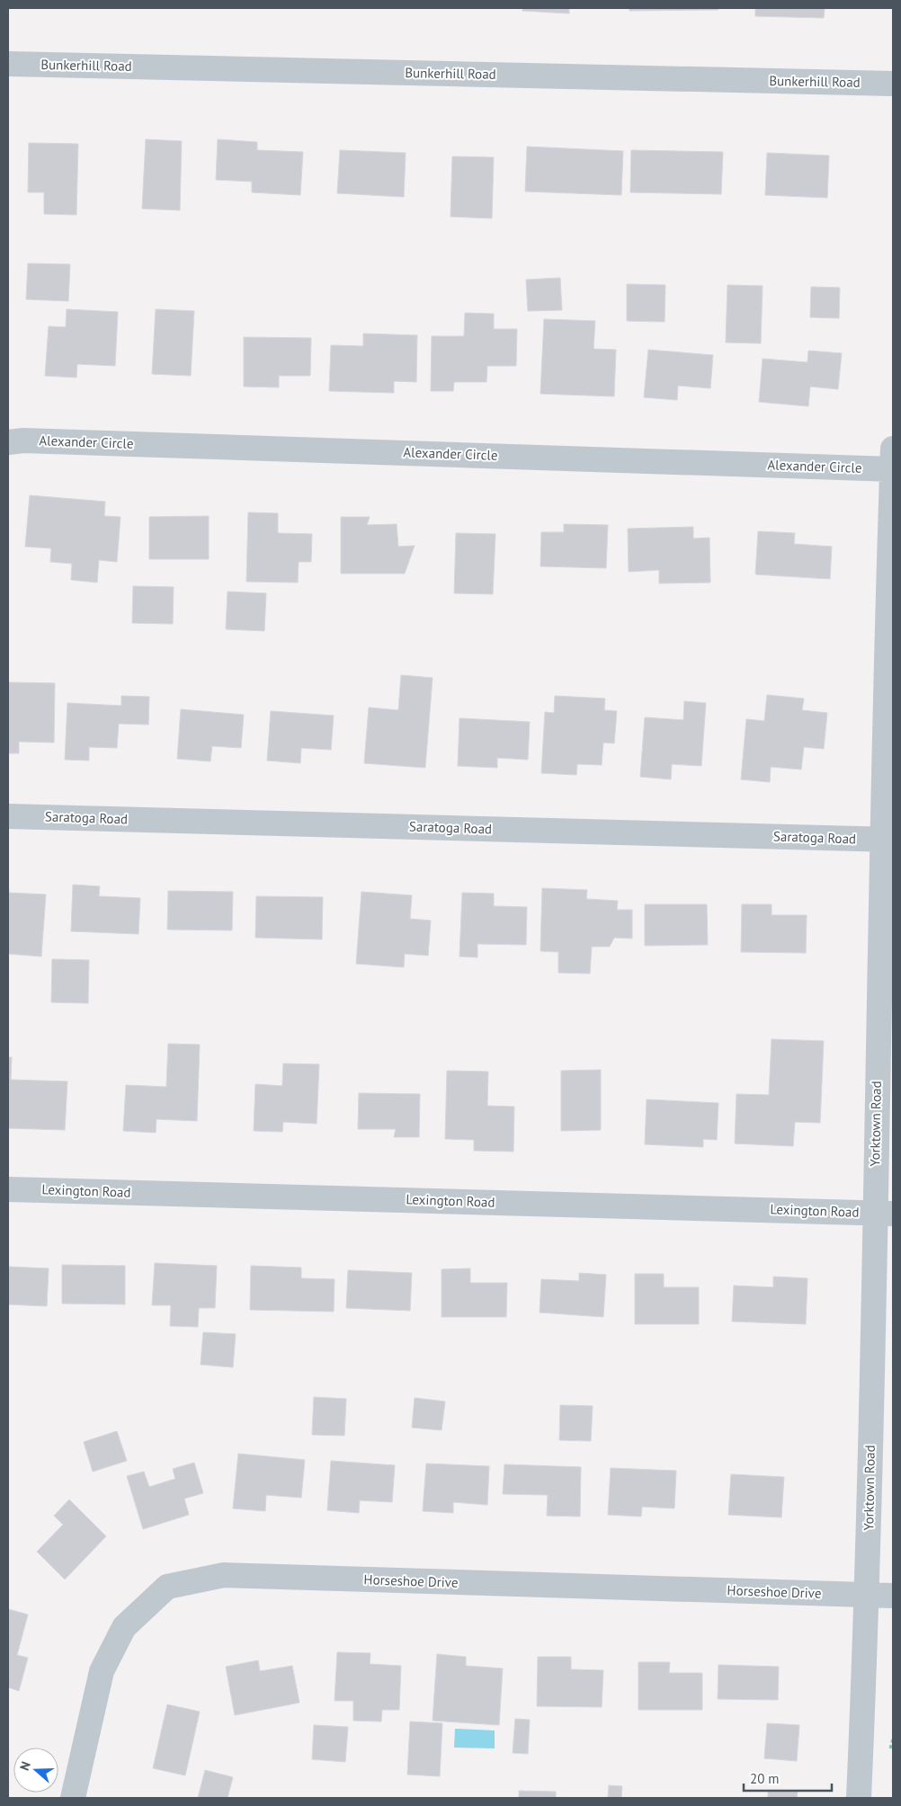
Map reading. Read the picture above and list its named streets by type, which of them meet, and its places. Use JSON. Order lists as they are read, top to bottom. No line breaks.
{"streets":{"street":["Bunkerhill Road","Alexander Circle","Saratoga Road","Yorktown Road","Lexington Road","Horseshoe Drive"]},"crossings":[["Alexander Circle","Yorktown Road"],["Saratoga Road","Yorktown Road"],["Yorktown Road","Lexington Road"],["Yorktown Road","Horseshoe Drive"]],"scale_bar":"20 m","north":"left"}
